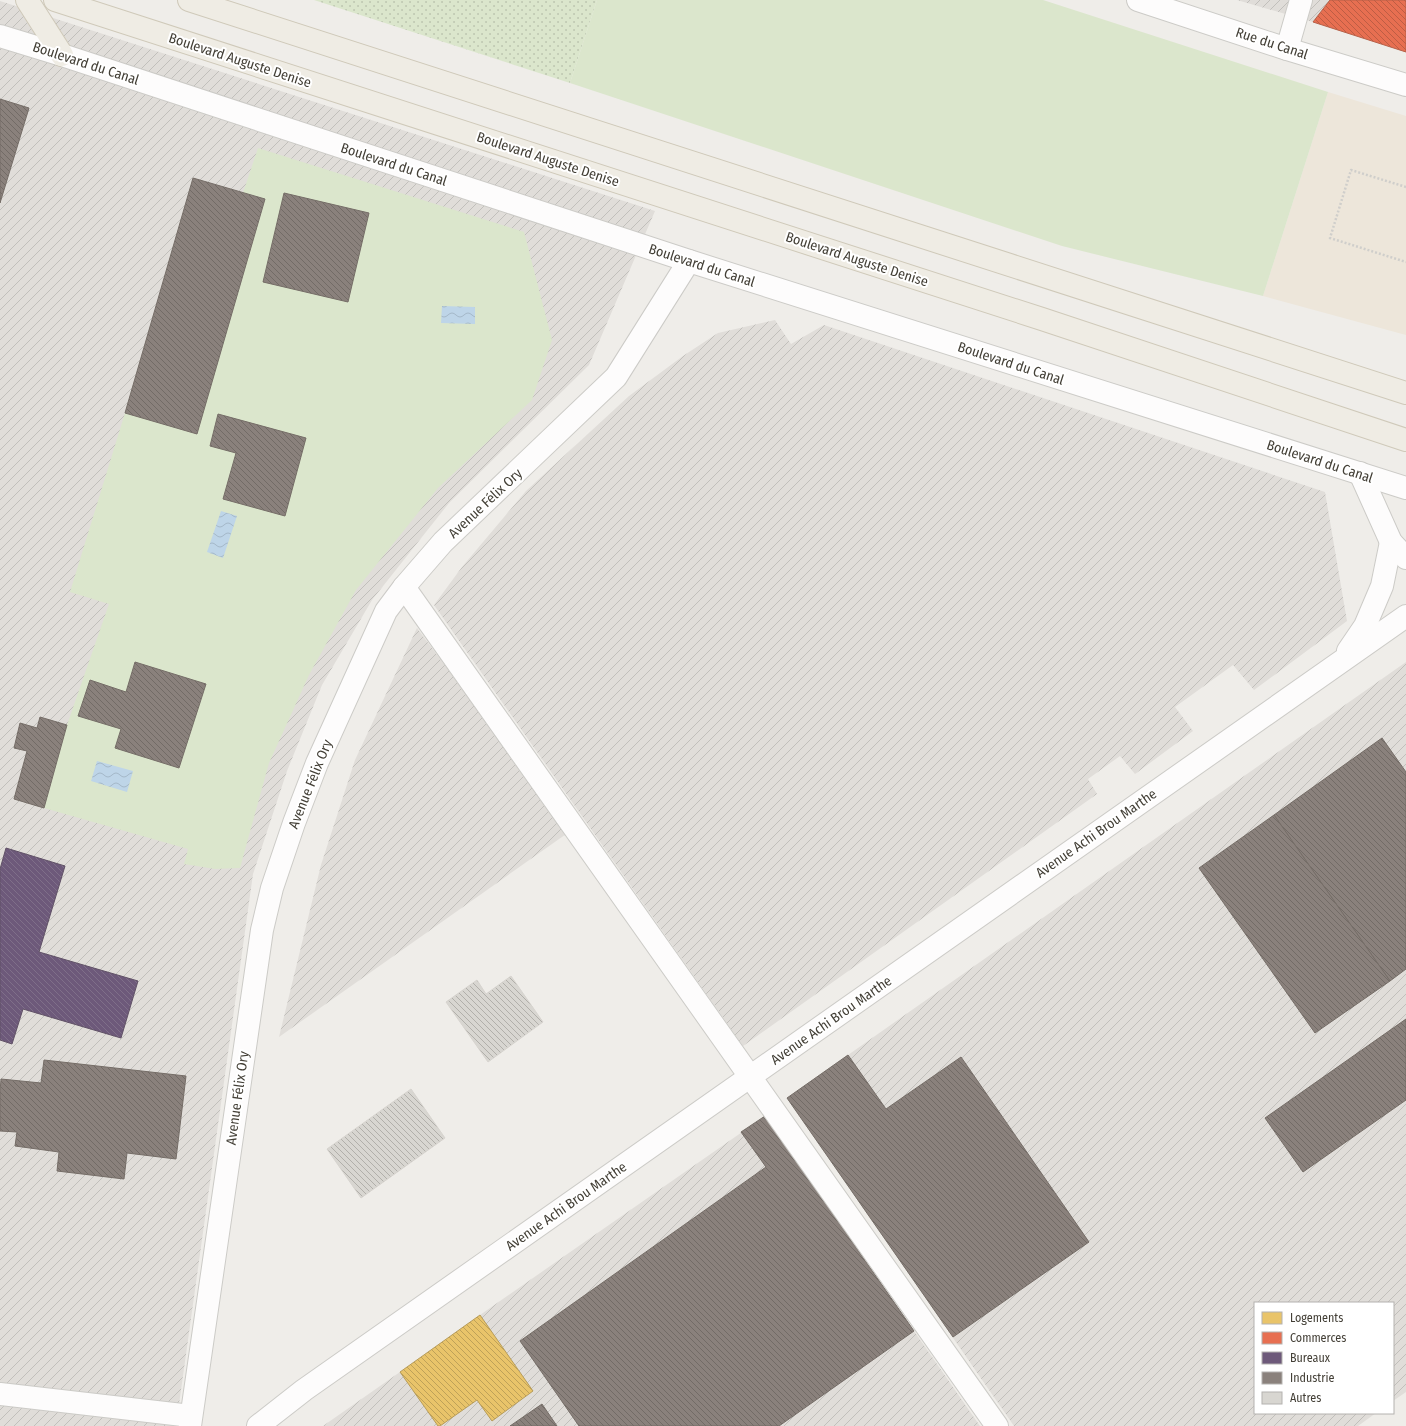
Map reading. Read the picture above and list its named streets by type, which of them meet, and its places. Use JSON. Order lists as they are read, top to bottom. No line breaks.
{"streets":{"main road":["Boulevard Auguste Denise"],"street":["Rue du Canal","Boulevard du Canal","Avenue Félix Ory","Avenue Achi Brou Marthe"]},"crossings":[["Boulevard du Canal","Avenue Félix Ory"]],"legend":["Logements","Commerces","Bureaux","Industrie","Autres"]}
